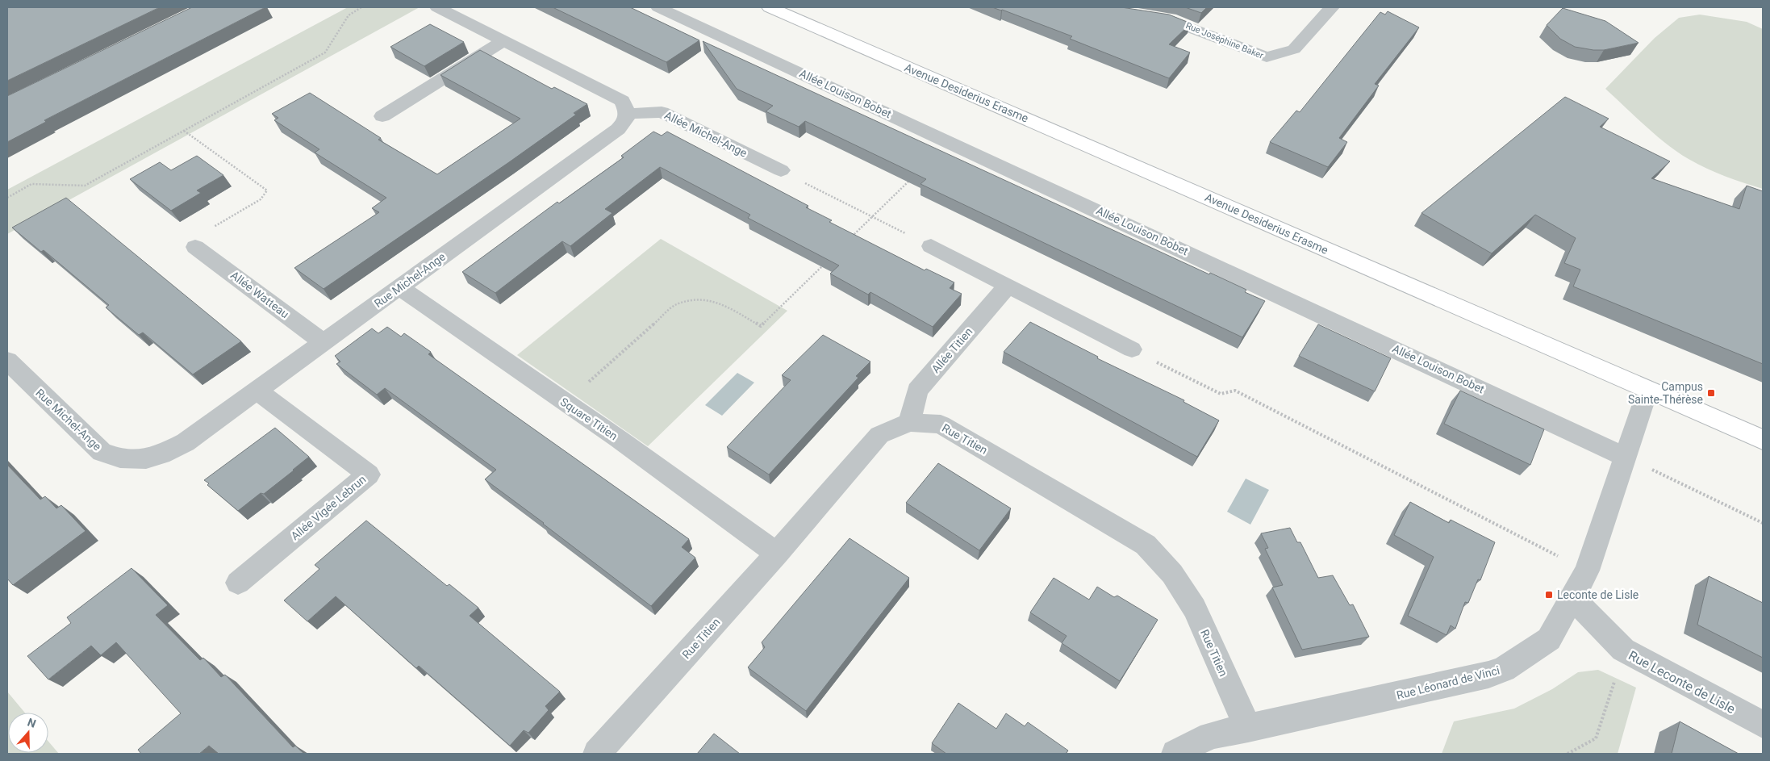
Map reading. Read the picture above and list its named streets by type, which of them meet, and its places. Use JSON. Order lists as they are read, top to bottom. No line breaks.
{"streets":{"main road":["Avenue Desiderius Erasme"],"street":["Rue Joséphine Baker","Allée Louison Bobet","Allée Michel-Ange","Rue Michel-Ange","Allée Watteau","Allée Titien","Square Titien","Rue Titien","Allée Vigée Lebrun","Rue Leconte de Lisle","Rue Léonard de Vinci"]},"crossings":[["Avenue Desiderius Erasme","Rue Léonard de Vinci"],["Allée Louison Bobet","Rue Léonard de Vinci"],["Allée Michel-Ange","Rue Michel-Ange"],["Rue Michel-Ange","Allée Watteau"],["Rue Michel-Ange","Square Titien"],["Rue Michel-Ange","Allée Vigée Lebrun"],["Allée Titien","Rue Titien"],["Square Titien","Rue Titien"],["Rue Titien","Rue Léonard de Vinci"],["Rue Leconte de Lisle","Rue Léonard de Vinci"]],"places":{"transit":["Campus Sainte-Thérèse","Leconte de Lisle"]},"north":"top"}
